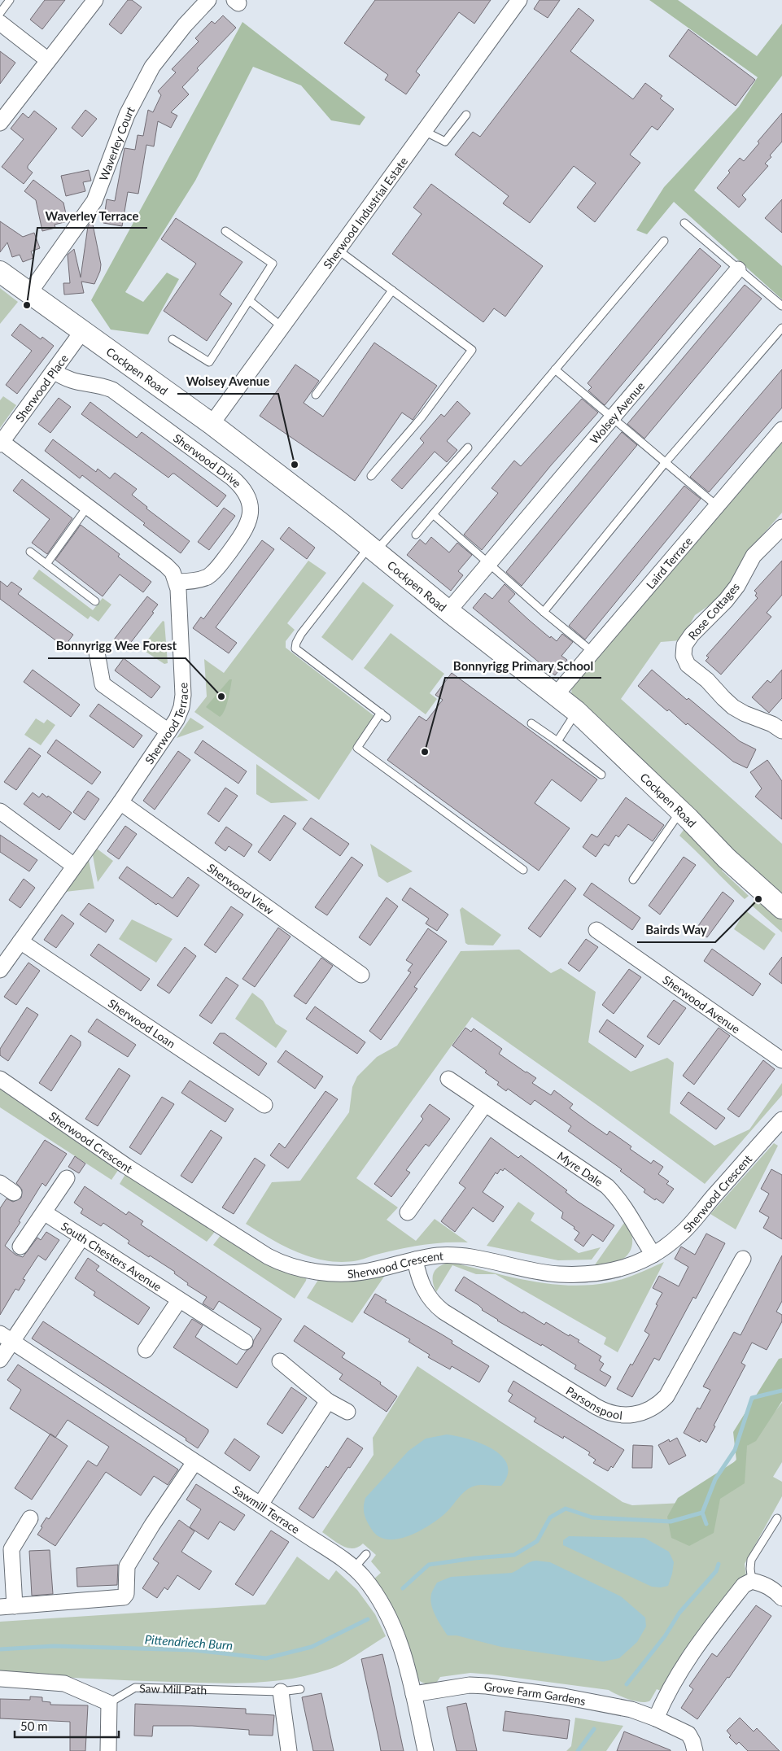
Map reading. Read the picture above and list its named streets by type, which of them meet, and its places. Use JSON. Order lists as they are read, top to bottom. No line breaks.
{"streets":{"main road":["Cockpen Road"],"street":["Waverley Court","Sherwood Industrial Estate","Sherwood Place","Wolsey Avenue","Sherwood Drive","Laird Terrace","Rose Cottages","Sherwood Terrace","Sherwood View","Sherwood Avenue","Sherwood Loan","Sherwood Crescent","Myre Dale","South Chesters Avenue","Parsonspool","Sawmill Terrace","Grove Farm Gardens"],"lane":["Saw Mill Path"]},"crossings":[["Waverley Court","Cockpen Road"],["Sherwood Industrial Estate","Cockpen Road"],["Cockpen Road","Sherwood Place"],["Cockpen Road","Wolsey Avenue"],["Cockpen Road","Laird Terrace"],["Sherwood Place","Sherwood Drive"],["Sherwood Drive","Sherwood Terrace"],["Sherwood Terrace","Sherwood View"],["Sherwood Terrace","Sherwood Loan"],["Sherwood Crescent","Myre Dale"],["Sherwood Crescent","Parsonspool"],["Sawmill Terrace","Grove Farm Gardens"]],"water":["Pittendriech Burn"],"places":["Waverley Terrace","Wolsey Avenue","Bonnyrigg Wee Forest","Bonnyrigg Primary School","Bairds Way"],"scale_bar":"50 m"}
